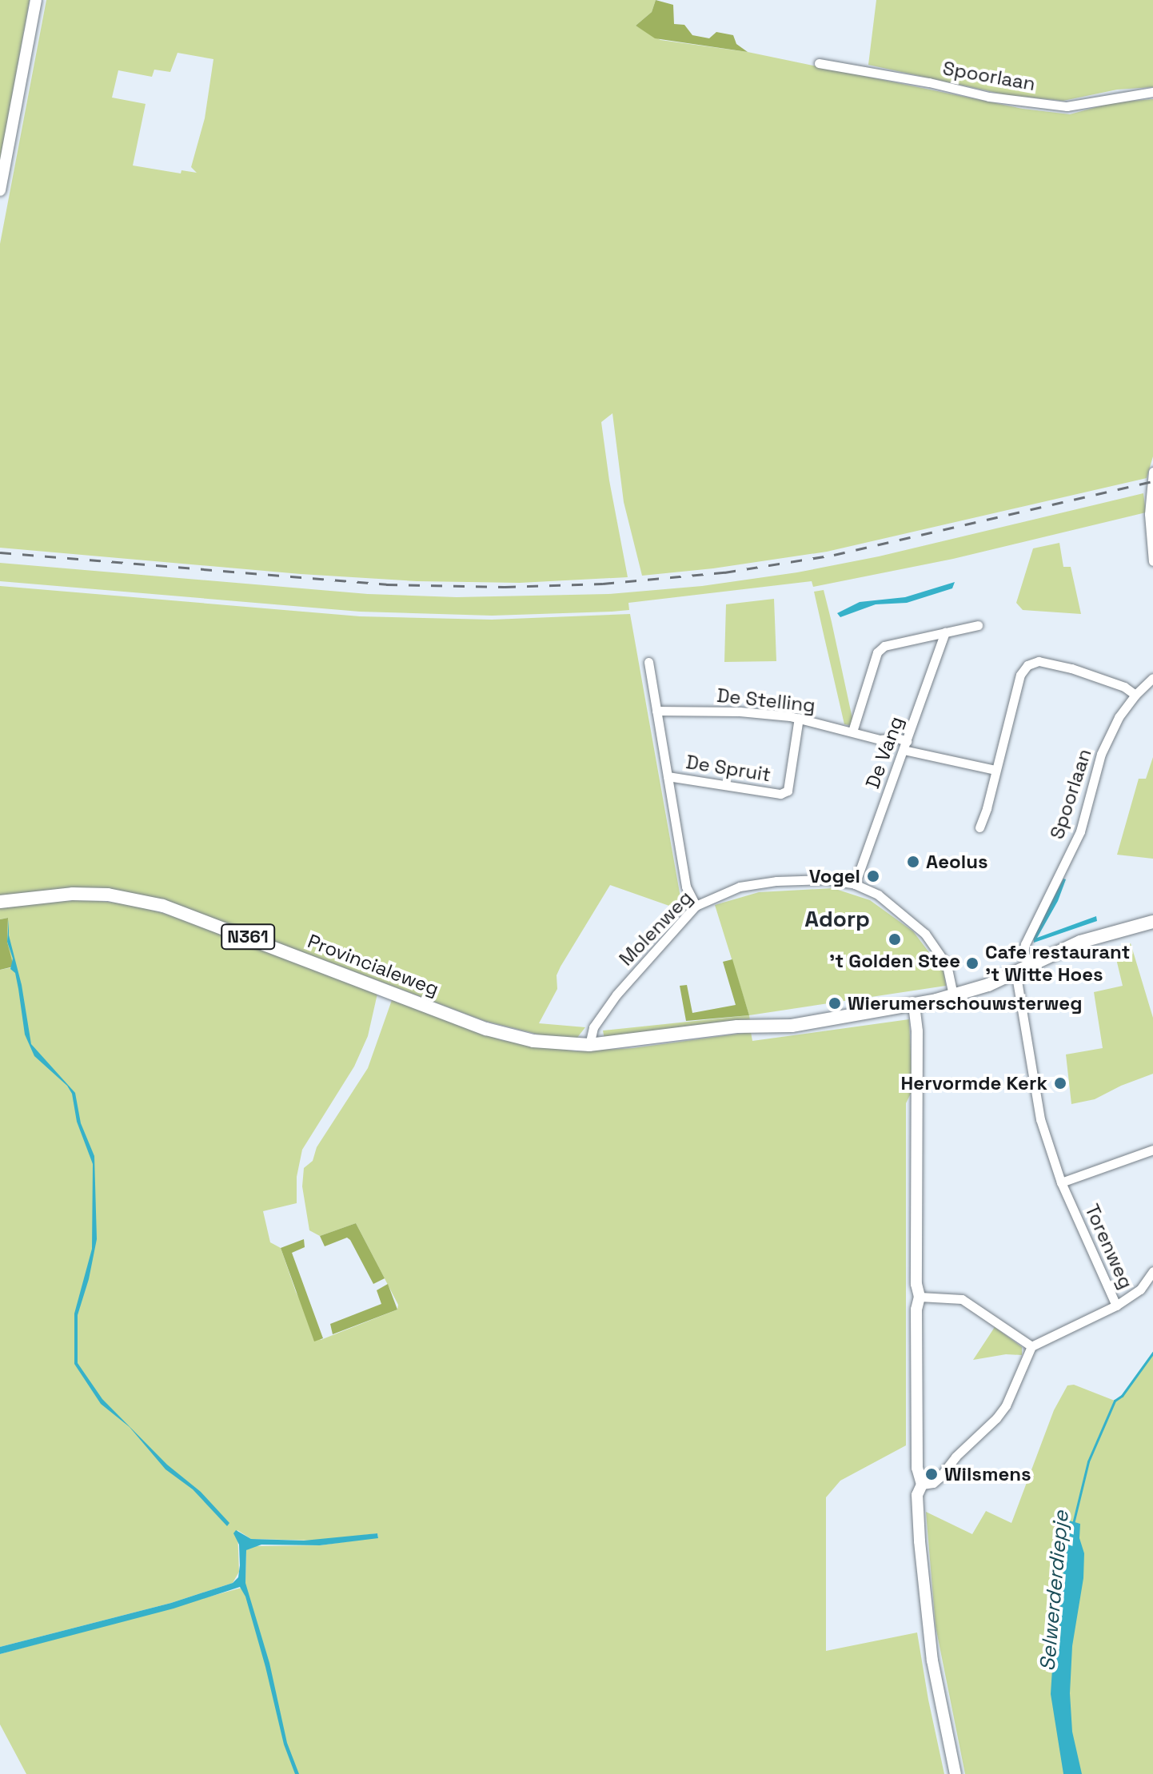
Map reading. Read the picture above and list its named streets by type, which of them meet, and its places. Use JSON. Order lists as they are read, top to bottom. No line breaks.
{"streets":{"main road":["N361","Provincialeweg"],"street":["Spoorlaan","De Stelling","De Vang","De Spruit","Molenweg","Torenweg"]},"crossings":[["Spoorlaan","Provincialeweg"],["De Stelling","De Vang"],["De Stelling","De Spruit"],["De Vang","Molenweg"],["Molenweg","Provincialeweg"],["Provincialeweg","Torenweg"]],"districts":["Adorp"],"water":["Selwerderdiepje"],"places":["Aeolus","Vogel","'t Golden Stee","Cafe restaurant 't Witte Hoes","Wierumerschouwsterweg","Hervormde Kerk","Wilsmens"]}
